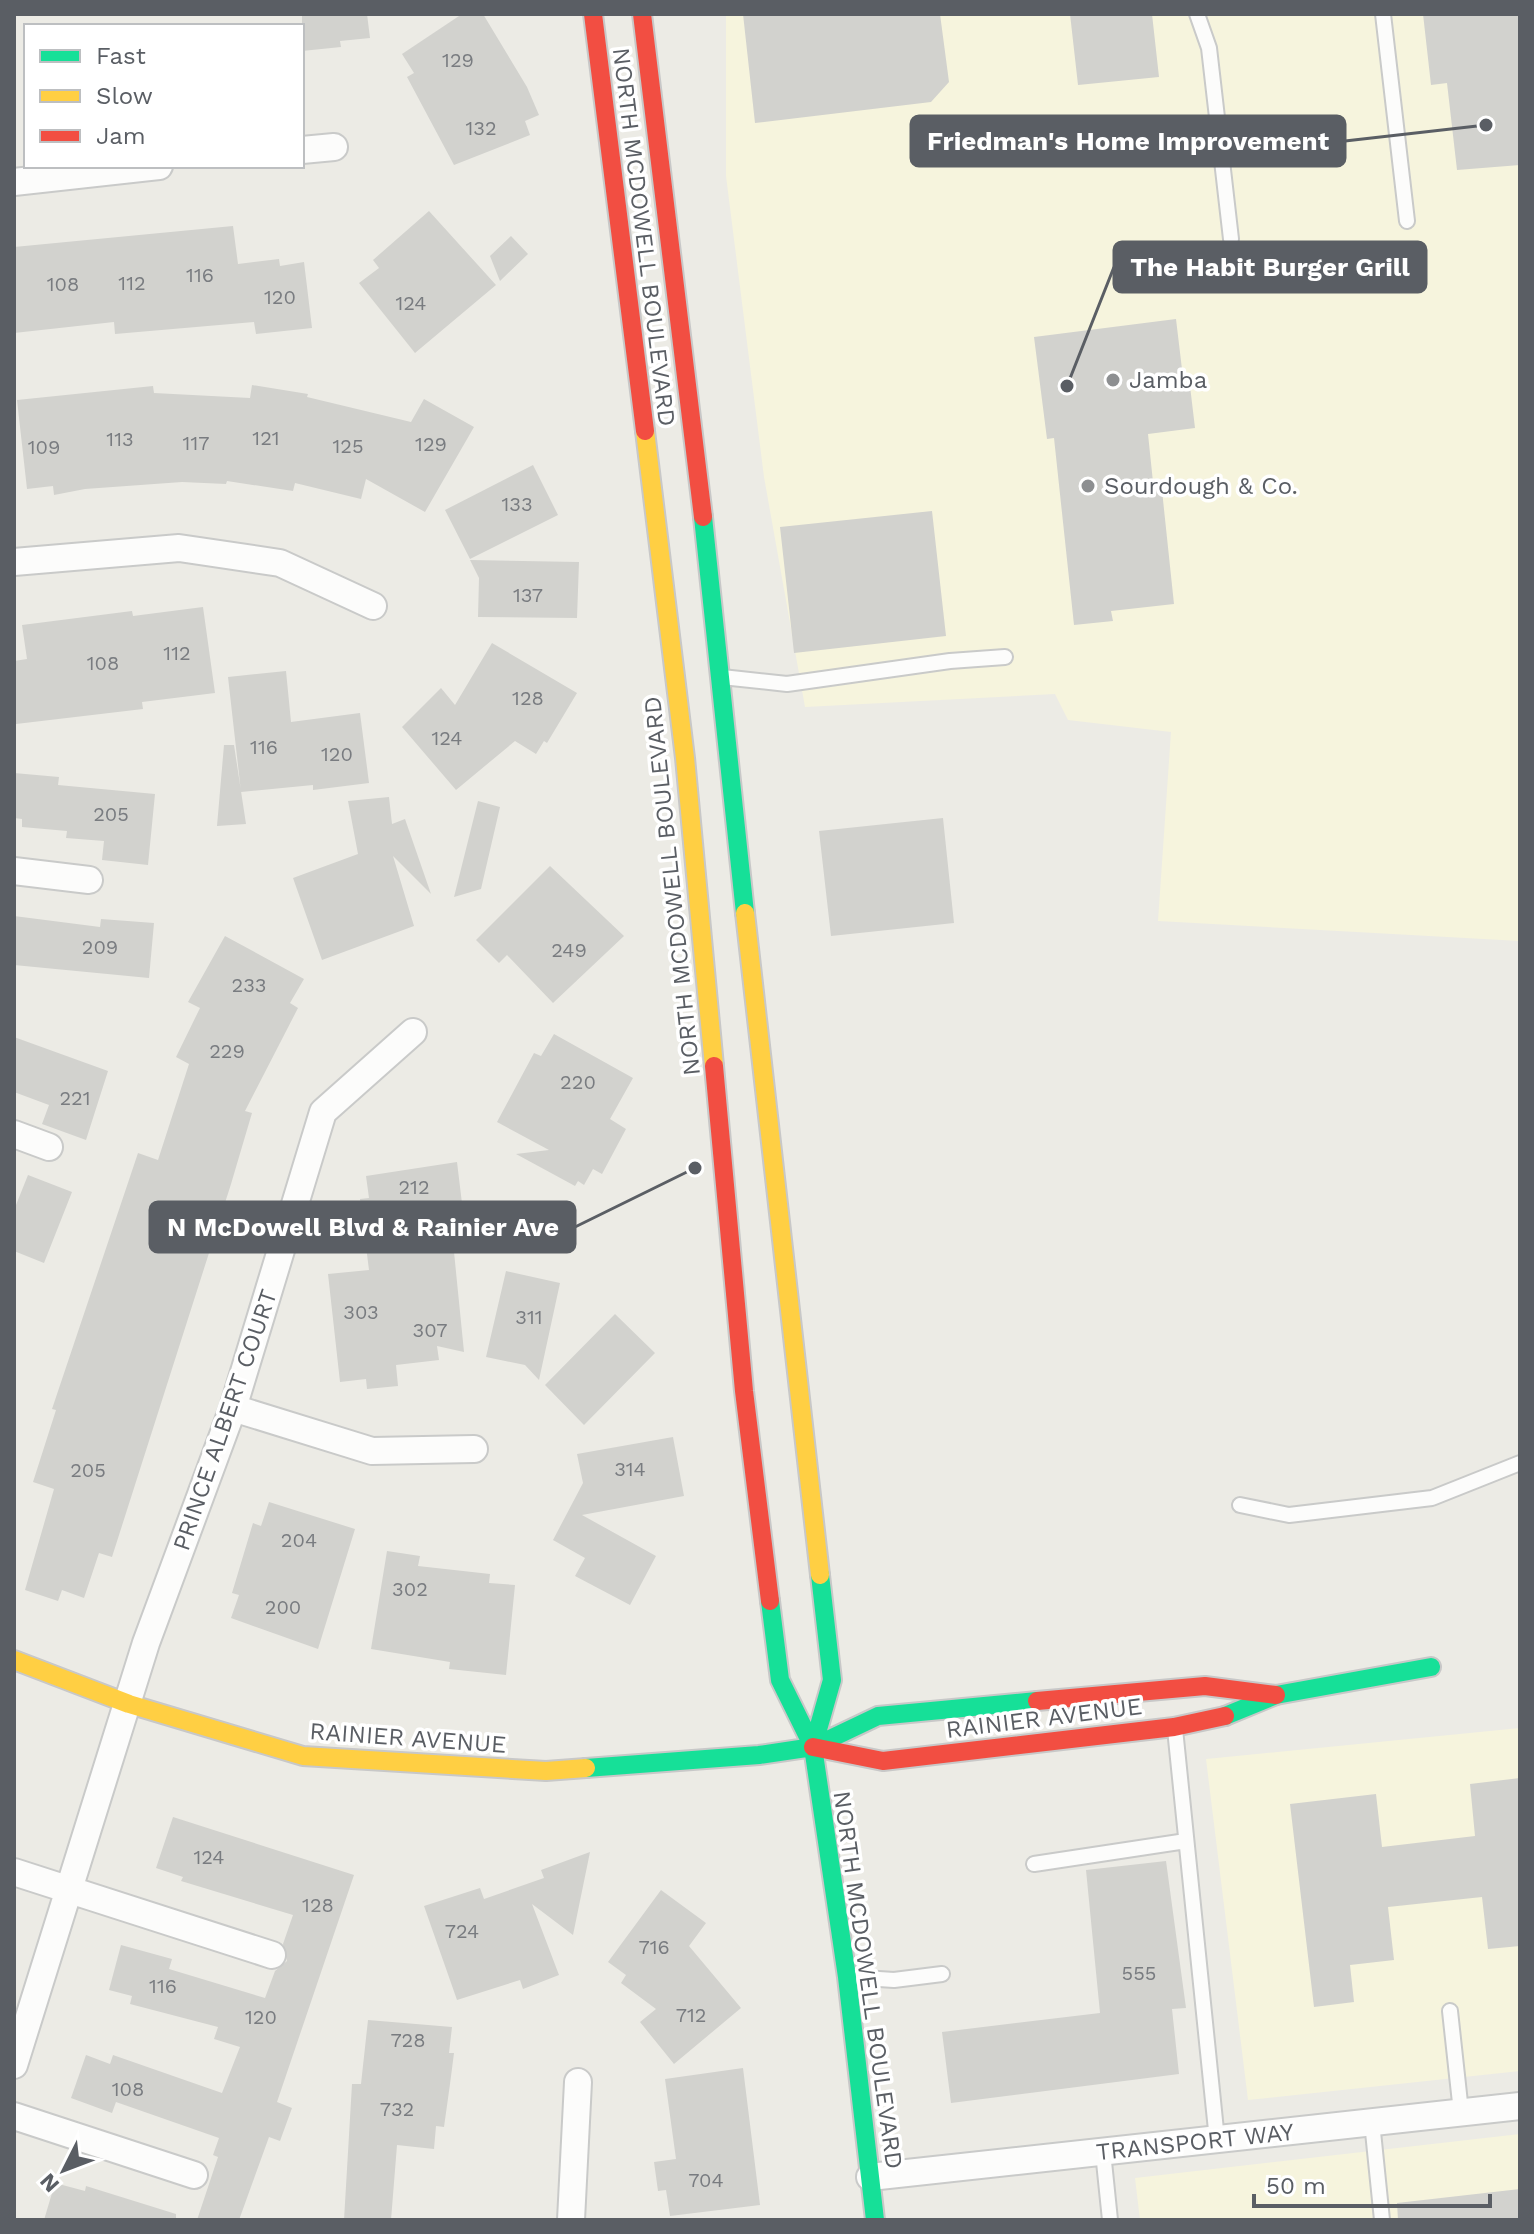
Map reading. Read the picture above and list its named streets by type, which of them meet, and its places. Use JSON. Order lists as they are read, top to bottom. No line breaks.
{"streets":{"main road":["NORTH MCDOWELL BOULEVARD","RAINIER AVENUE"],"street":["PRINCE ALBERT COURT","TRANSPORT WAY"]},"crossings":[["NORTH MCDOWELL BOULEVARD","RAINIER AVENUE"],["NORTH MCDOWELL BOULEVARD","TRANSPORT WAY"],["PRINCE ALBERT COURT","RAINIER AVENUE"]],"places":["Friedman's Home Improvement","Jamba","The Habit Burger Grill","Sourdough & Co.","N McDowell Blvd & Rainier Ave"],"house_numbers":["129","132","116","112","108","120","124","121","113","117","129","125","109","133","137","112","108","128","124","116","120","205","209","249","233","229","220","221","212","303","311","307","314","205","204","302","200","124","128","724","716","555","116","712","120","728","108","732","704"],"legend":["Fast","Slow","Jam"],"scale_bar":"50 m","north":"bottom left"}
